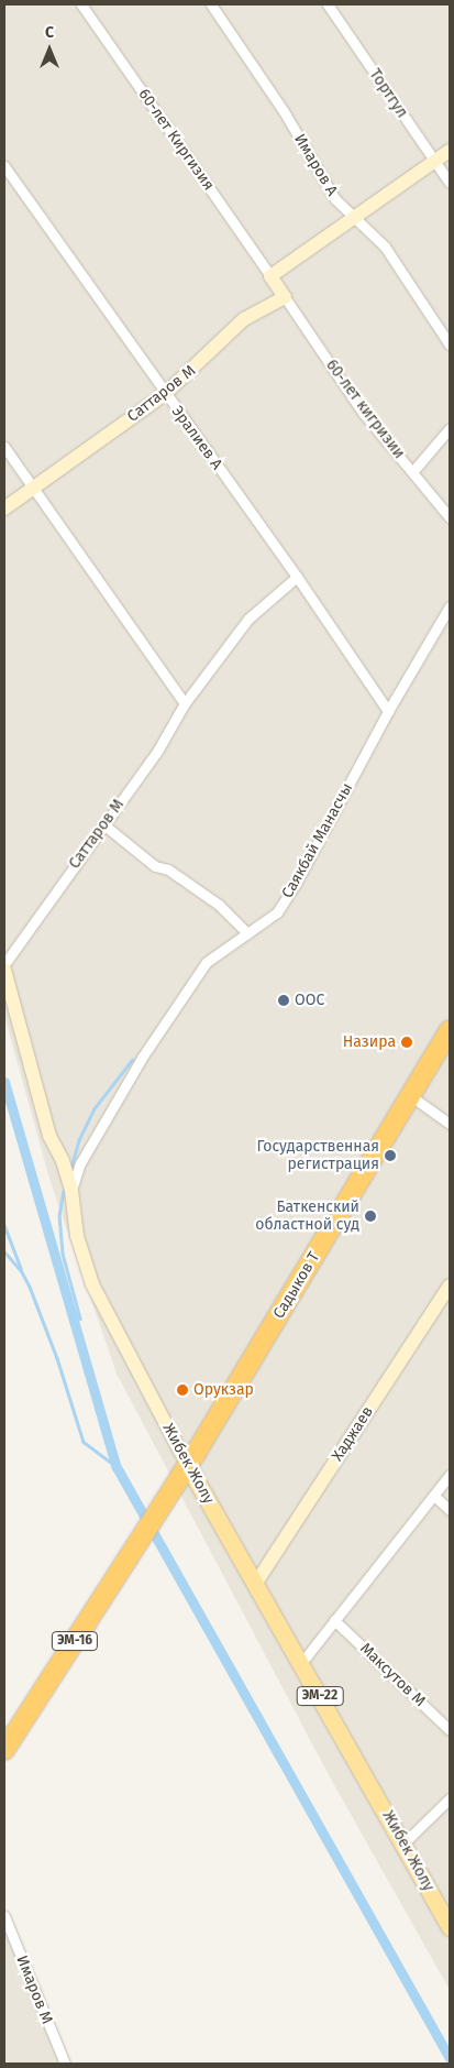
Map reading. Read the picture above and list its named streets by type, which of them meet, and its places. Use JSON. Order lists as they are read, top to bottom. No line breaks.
{"streets":{"highway":["Садыков Т","ЭМ-16"],"main road":["Жибек Жолу","ЭМ-22"],"street":["Тортгул","60-лет Киргизия","Имаров А","Саттаров М","60-лет кигризии","Эралиев А","Саякбай Манасчы","Хаджаев","Максутов М","Имаров М"]},"crossings":[["Саттаров М","60-лет кигризии"],["Саттаров М","Эралиев А"],["Эралиев А","Саякбай Манасчы"],["Саякбай Манасчы","Жибек Жолу"],["Садыков Т","Жибек Жолу"],["Садыков Т","ЭМ-16"],["Хаджаев","Жибек Жолу"],["Жибек Жолу","ЭМ-16"]],"places":["ООС","Назира","Государственная регистрация","Баткенский областной суд","Орукзар"],"north":"top"}
